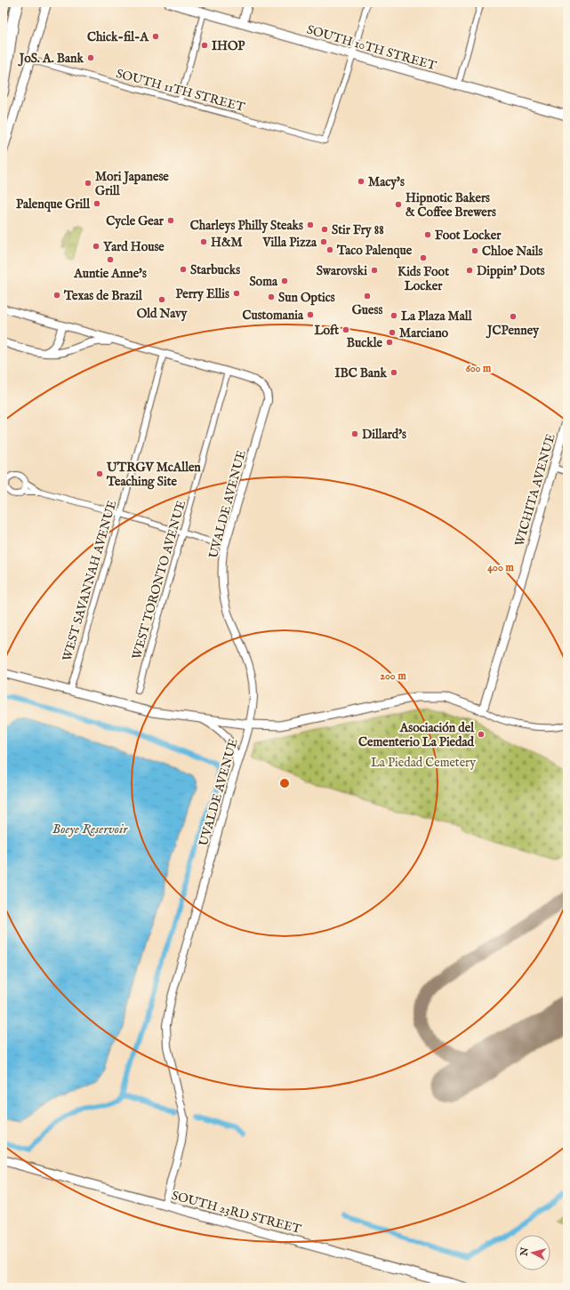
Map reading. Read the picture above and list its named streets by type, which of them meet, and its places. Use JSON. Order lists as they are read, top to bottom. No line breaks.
{"streets":{"main road":["SOUTH 10TH STREET","WICHITA AVENUE","SOUTH 23RD STREET"],"street":["SOUTH 11TH STREET","UVALDE AVENUE","WEST TORONTO AVENUE","WEST SAVANNAH AVENUE"]},"crossings":[["SOUTH 10TH STREET","SOUTH 11TH STREET"],["UVALDE AVENUE","WEST TORONTO AVENUE"],["UVALDE AVENUE","SOUTH 23RD STREET"]],"water":["Boeye Reservoir"],"parks":["La Piedad Cemetery"],"places":["Chick-fil-A","IHOP","JoS. A. Bank","Macy's","Mori Japanese Grill","Palenque Grill","Hipnotic Bakers & Coffee Brewers","Cycle Gear","Charleys Philly Steaks","Stir Fry 88","Foot Locker","H&M","Villa Pizza","Yard House","Taco Palenque","Chloe Nails","Kids Foot Locker","Auntie Anne's","Starbucks","Swarovski","Dippin' Dots","Soma","Perry Ellis","Texas de Brazil","Guess","Sun Optics","Old Navy","Customania","La Plaza Mall","JCPenney","Loft","Marciano","Buckle","IBC Bank","Dillard's","UTRGV McAllen Teaching Site","Asociación del Cementerio La Piedad"],"north":"left","rings":["600 m","400 m","200 m"]}
